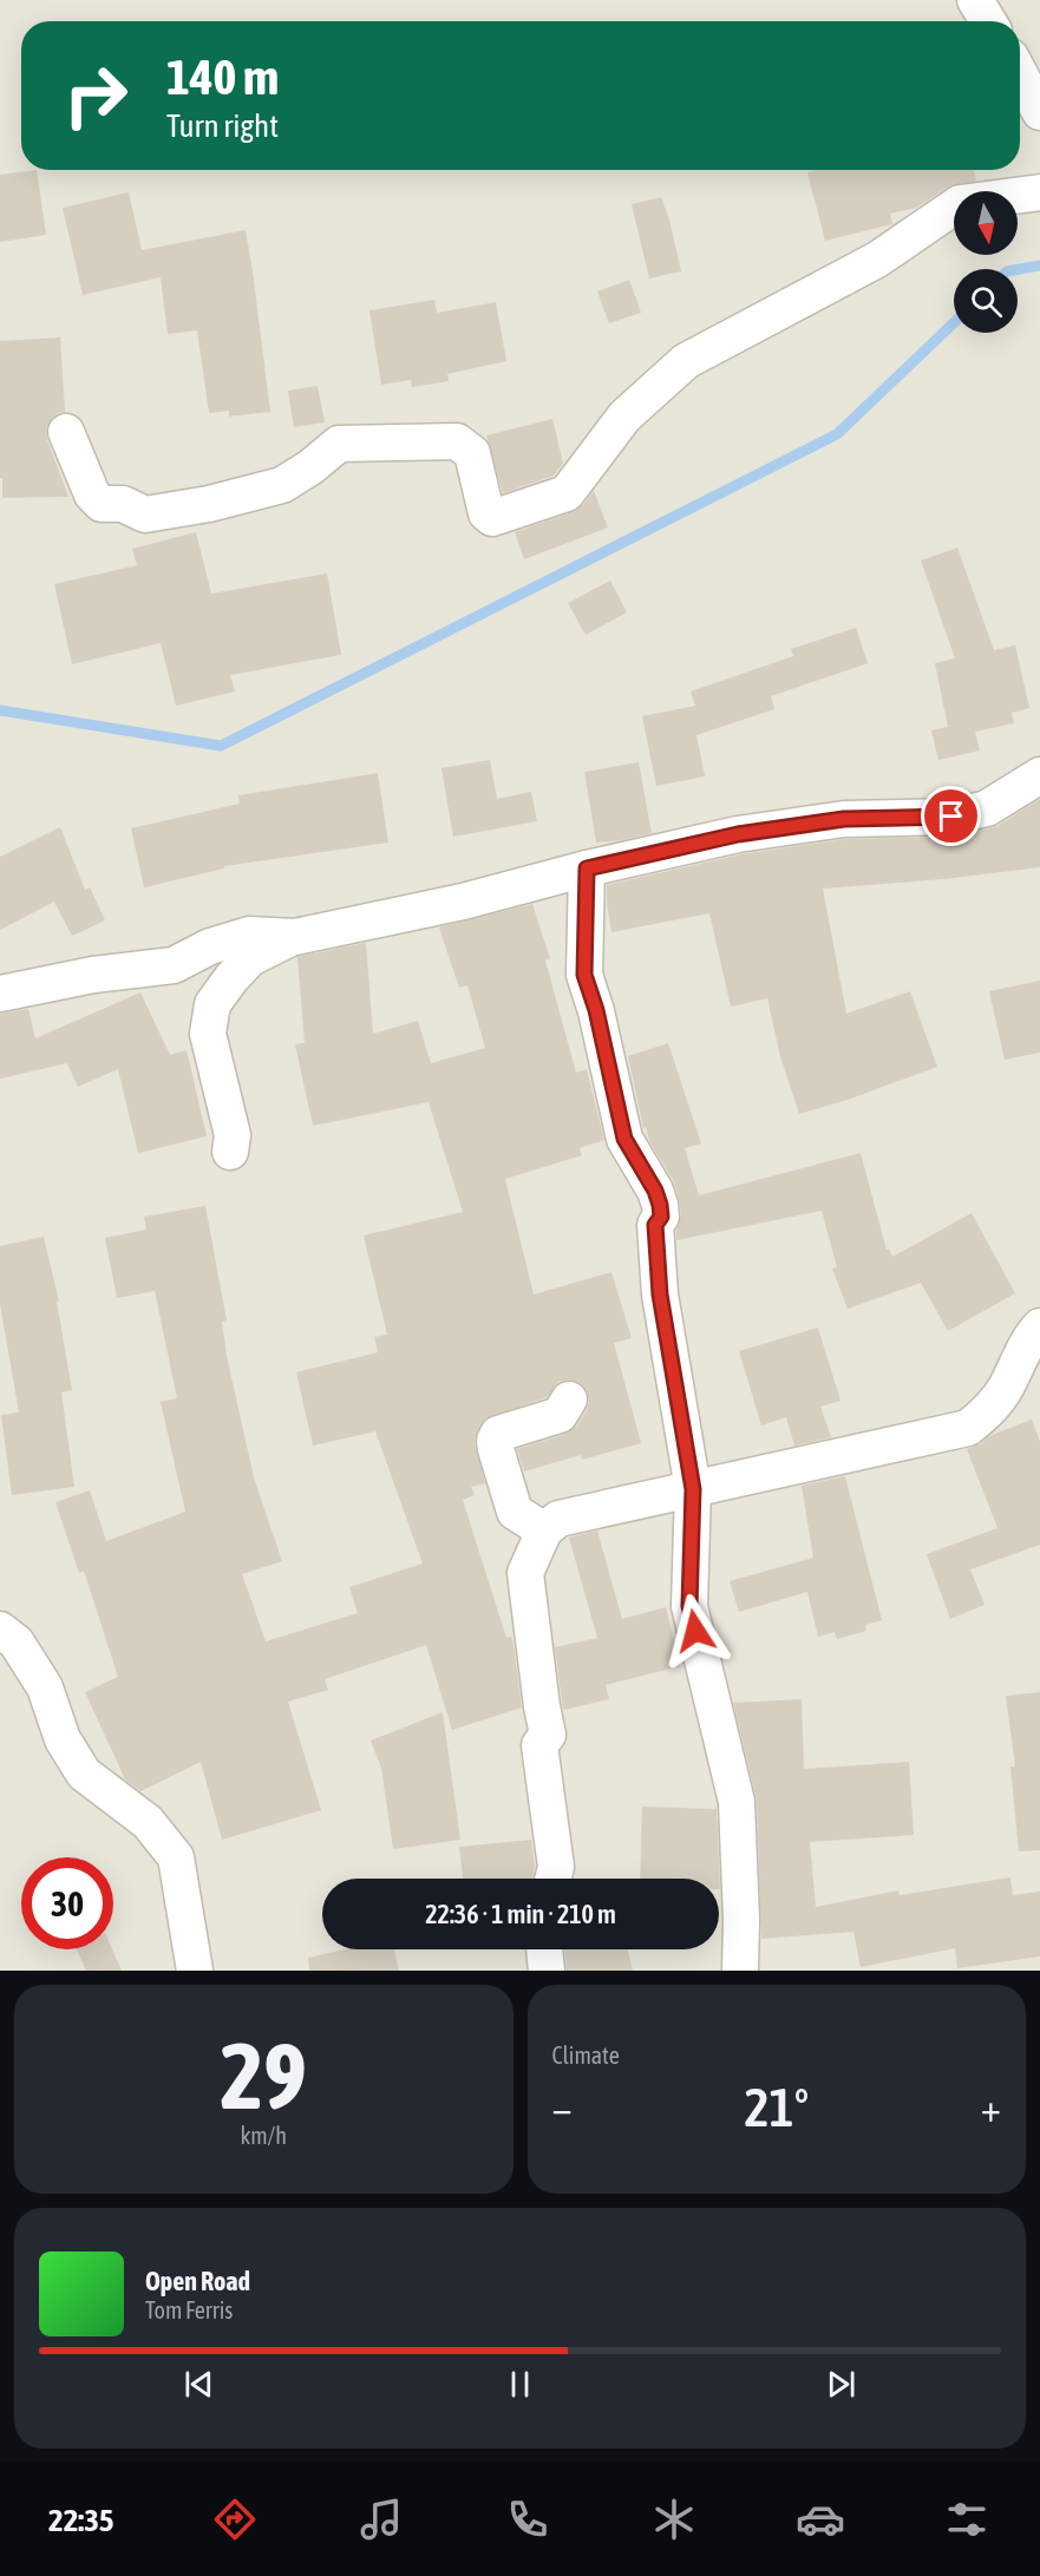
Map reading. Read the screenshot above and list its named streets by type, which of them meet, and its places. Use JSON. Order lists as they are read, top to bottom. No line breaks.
{"north":"bottom","page":{"turn":["140 m","Turn right"],"limit":"30","trip":"22:36 · 1 min · 210 m","tile":[["29","km/h"],"Climate"],"heat":["−","21°","+"],"song":["Open Road","Tom Ferris"],"tabs":"22:35"}}
